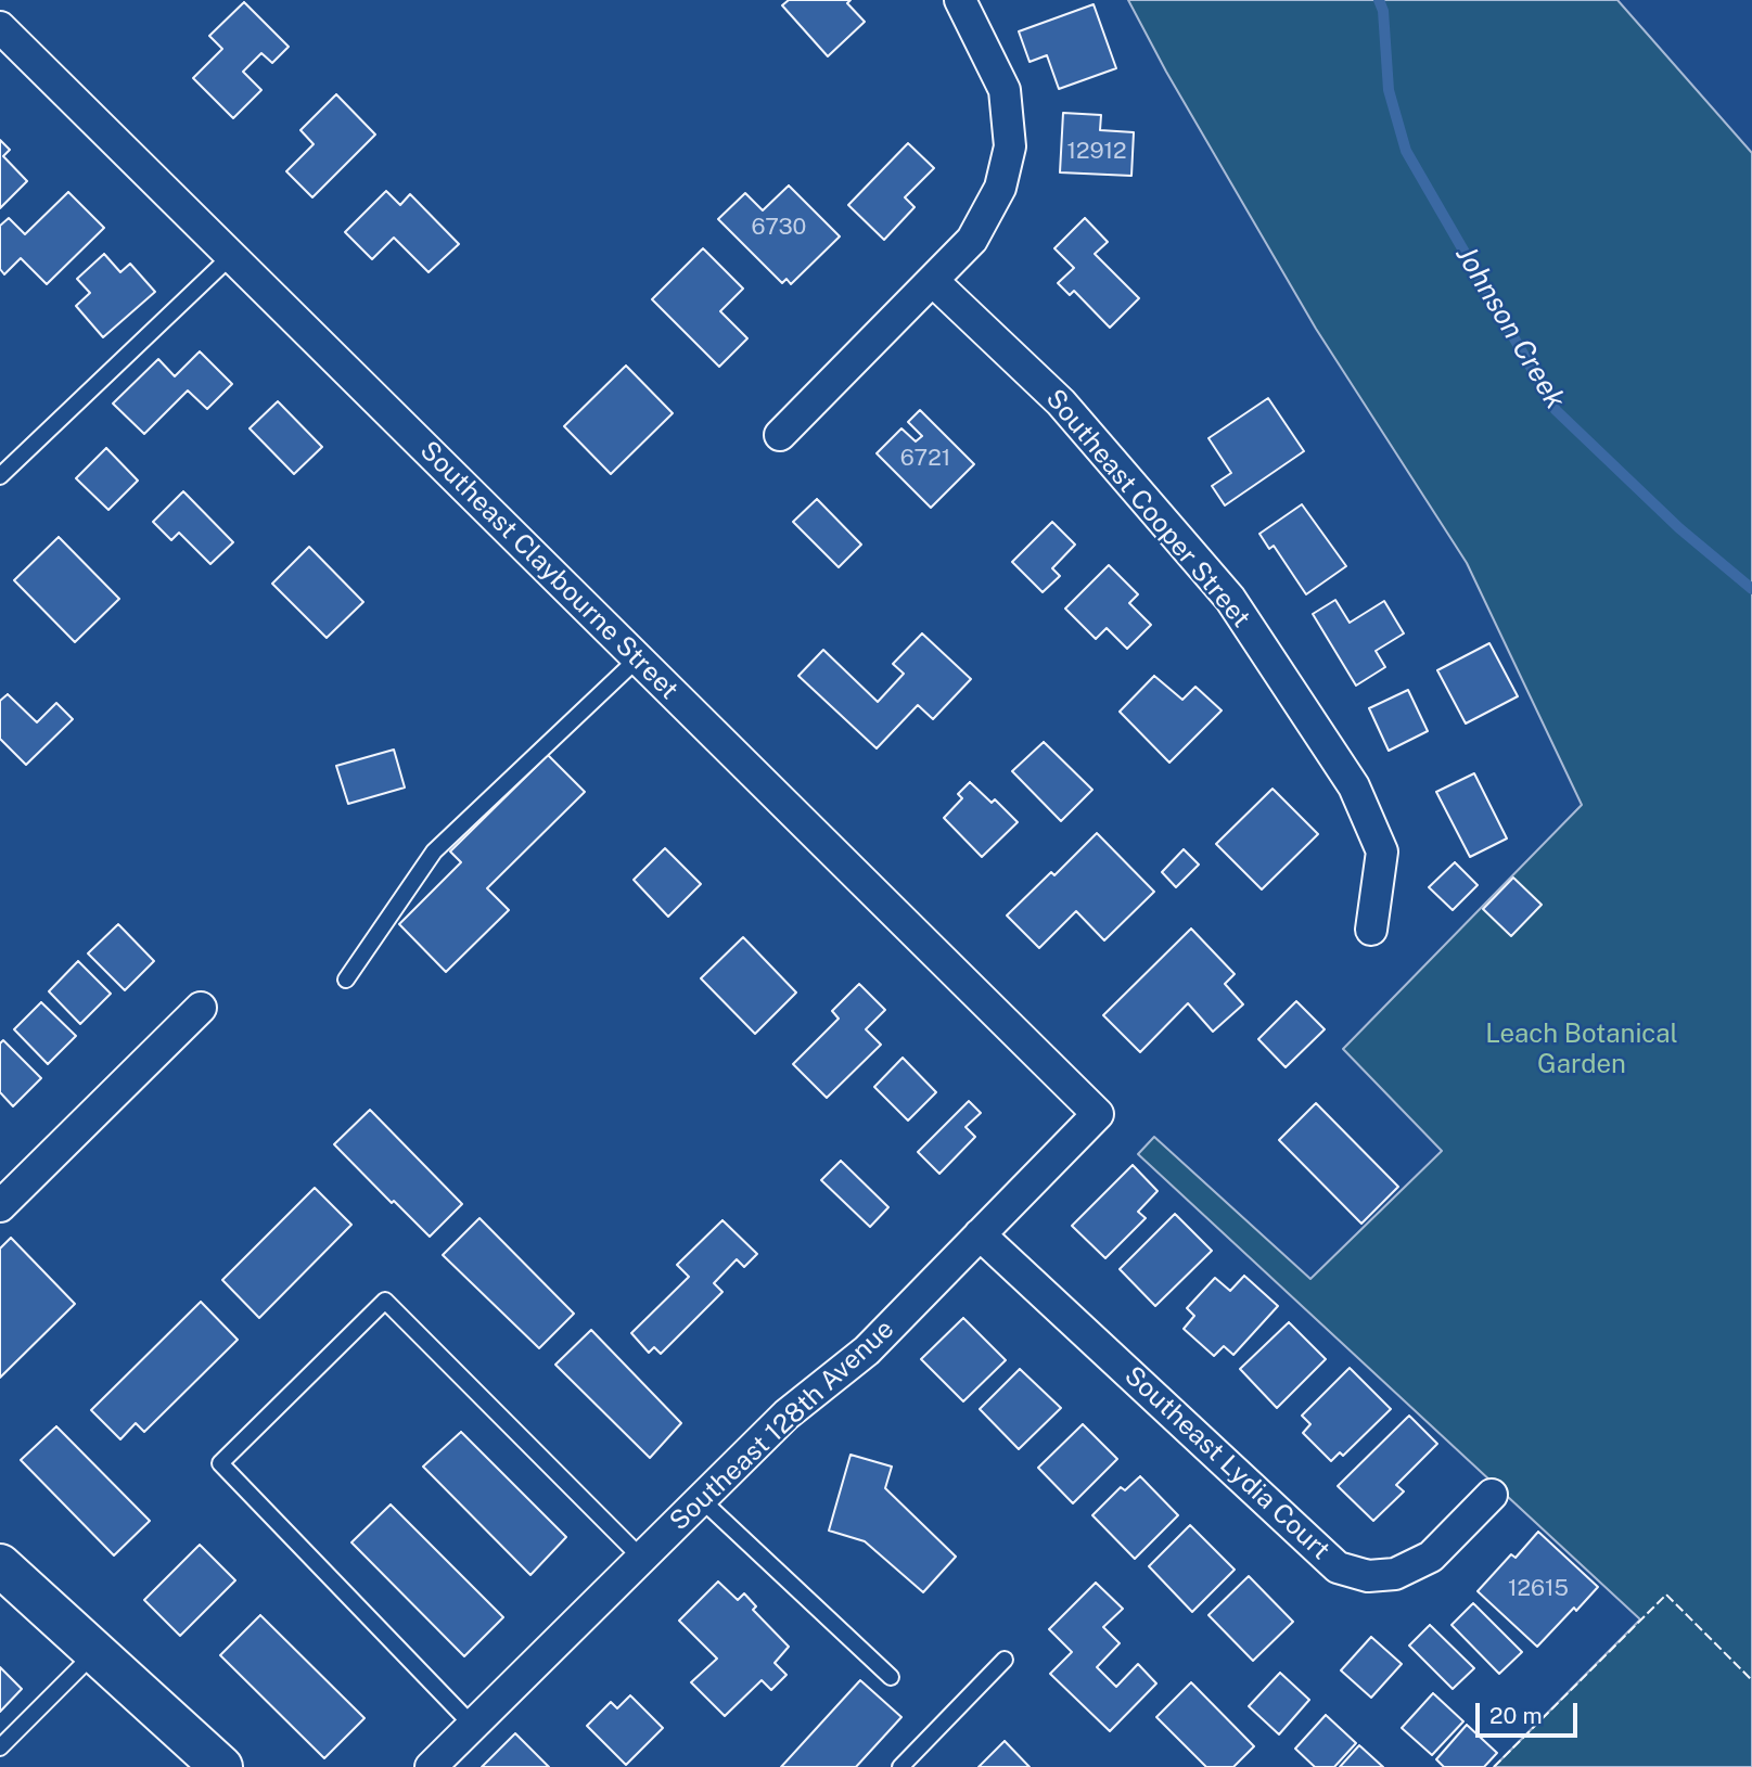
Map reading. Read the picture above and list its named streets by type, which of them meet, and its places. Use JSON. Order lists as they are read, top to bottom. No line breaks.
{"streets":{"street":["Southeast Cooper Street","Southeast Claybourne Street","Southeast 128th Avenue","Southeast Lydia Court"]},"crossings":[["Southeast Claybourne Street","Southeast 128th Avenue"],["Southeast 128th Avenue","Southeast Lydia Court"]],"water":["Johnson Creek"],"parks":["Leach Botanical Garden"],"house_numbers":["12912","6730","6721","12615"],"scale_bar":"20 m"}
